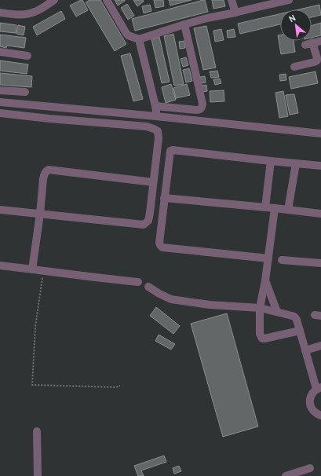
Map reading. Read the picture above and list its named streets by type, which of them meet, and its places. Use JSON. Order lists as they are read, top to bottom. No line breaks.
{"north":"top left"}
